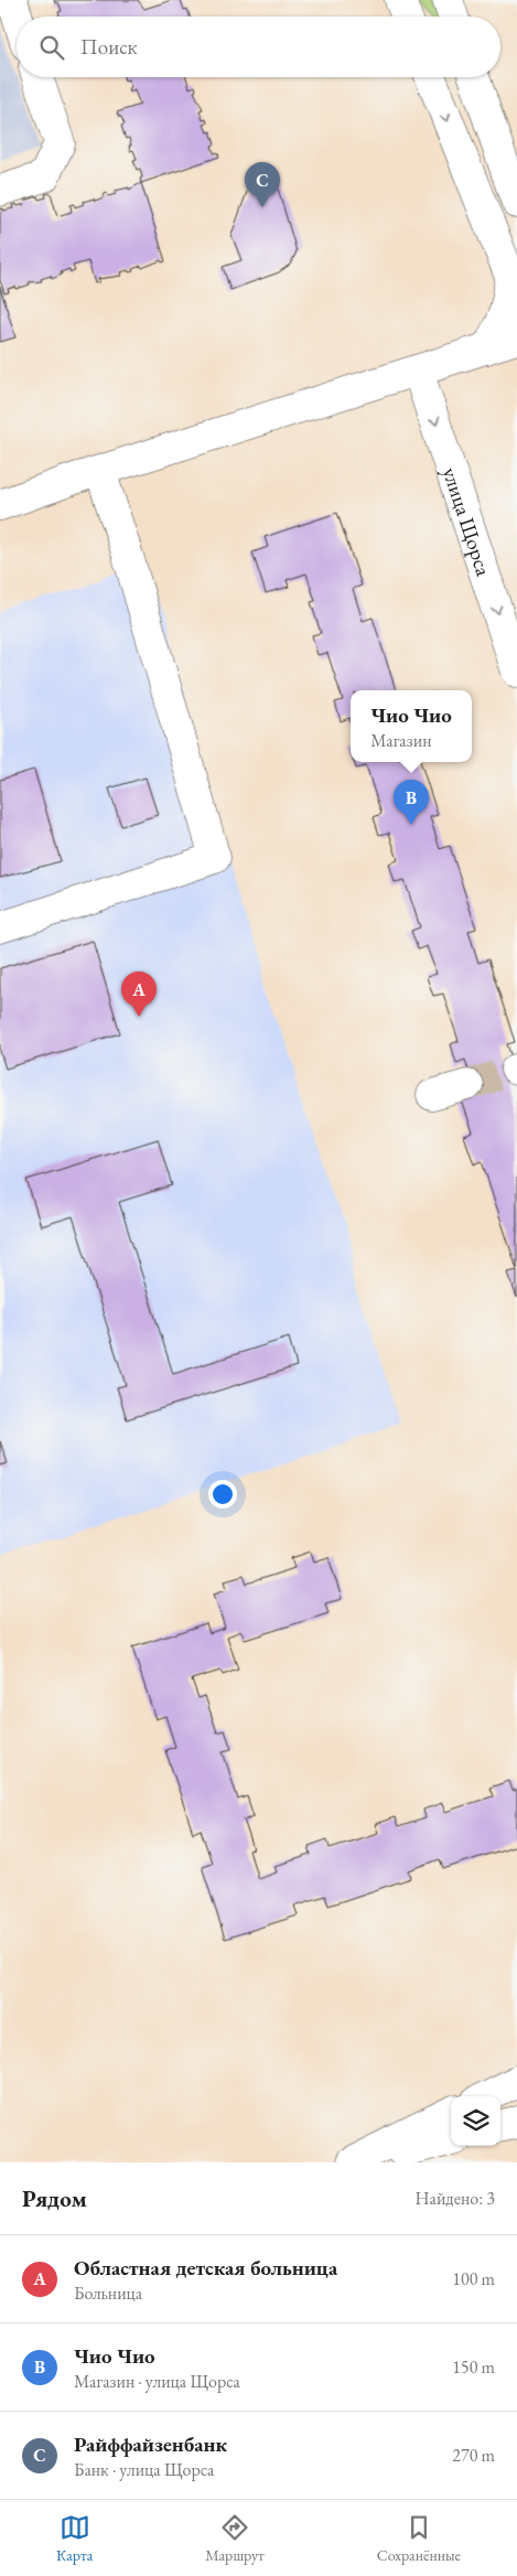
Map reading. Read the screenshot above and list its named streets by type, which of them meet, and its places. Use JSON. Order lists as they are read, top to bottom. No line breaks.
{"streets":{"street":["улица Щорса"]},"one_way":["улица Щорса"],"page":{"search":"Поиск","pins":["C","B","A"],"popup":["Чио Чио","Магазин"],"heading":["Рядом","Найдено: 3"],"list":[{"mark":"A","name":"Областная детская больница","note":"Больница","value":"100 m"},{"mark":"B","name":"Чио Чио","note":"Магазин · улица Щорса","value":"150 m"},{"mark":"C","name":"Райффайзенбанк","note":"Банк · улица Щорса","value":"270 m"}],"nav":["Карта","Маршрут","Сохранённые"]}}
